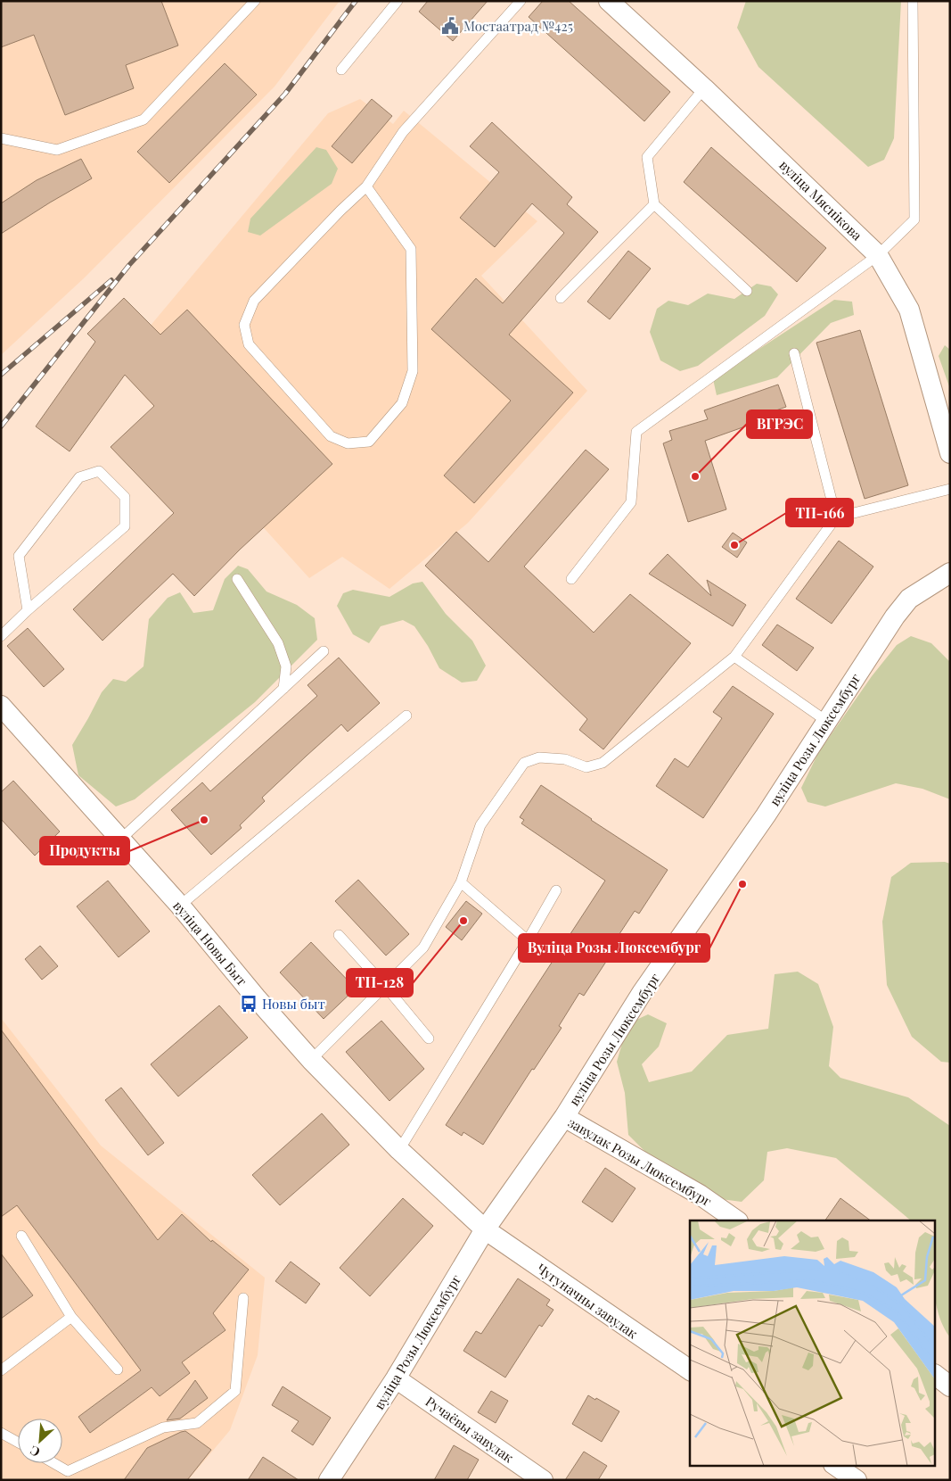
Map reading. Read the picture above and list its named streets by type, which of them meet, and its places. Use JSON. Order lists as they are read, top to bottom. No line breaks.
{"streets":{"street":["вуліца Мяснікова","вуліца Розы Люксембург","вуліца Новы Быт","завулак Розы Люксембург","Чугуначны завулак","Ручаёвы завулак"]},"crossings":[["вуліца Розы Люксембург","вуліца Новы Быт"],["вуліца Розы Люксембург","завулак Розы Люксембург"],["вуліца Розы Люксембург","Чугуначны завулак"],["вуліца Розы Люксембург","Ручаёвы завулак"],["вуліца Новы Быт","Чугуначны завулак"]],"places":{"public building":["Мостаатрад №425"],"other":["ВГРЭС","ТП-166","Продукты","Вуліца Розы Люксембург","ТП-128"],"bus stop":["Новы быт"]},"north":"bottom left"}
